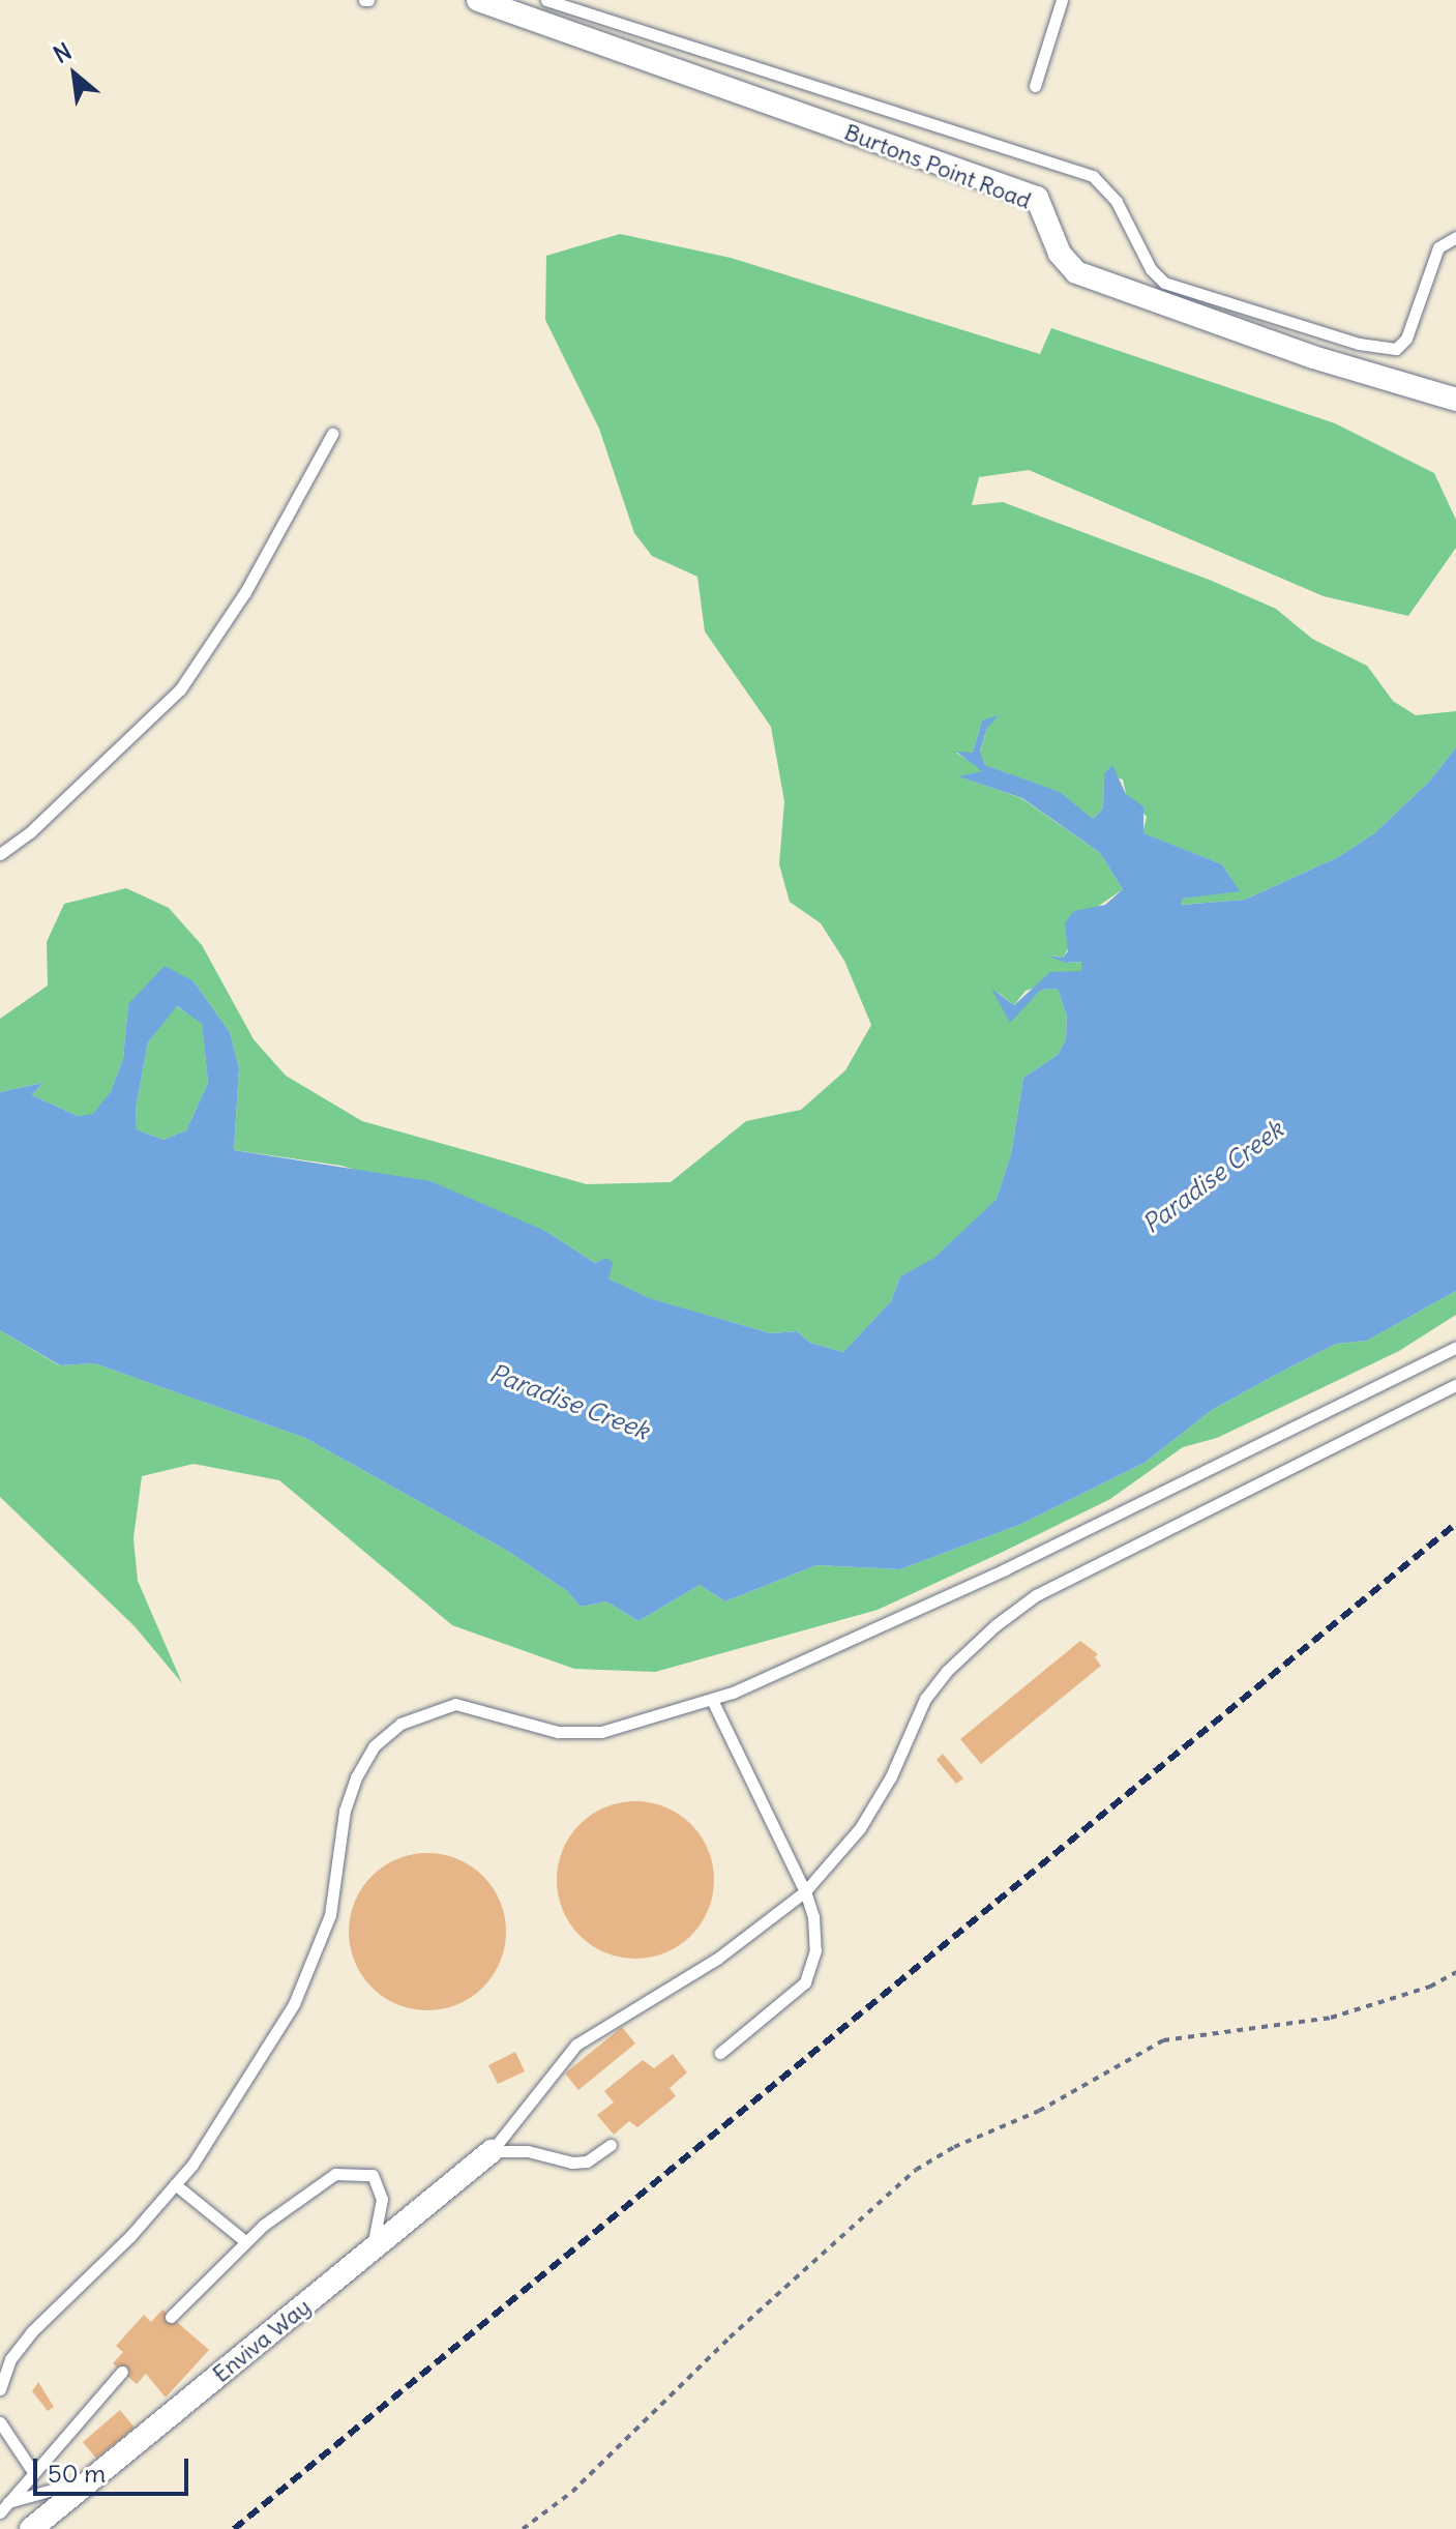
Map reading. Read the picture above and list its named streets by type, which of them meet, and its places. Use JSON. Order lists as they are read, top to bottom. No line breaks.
{"streets":{"street":["Burtons Point Road","Enviva Way"]},"water":["Paradise Creek"],"scale_bar":"50 m","north":"top left"}
